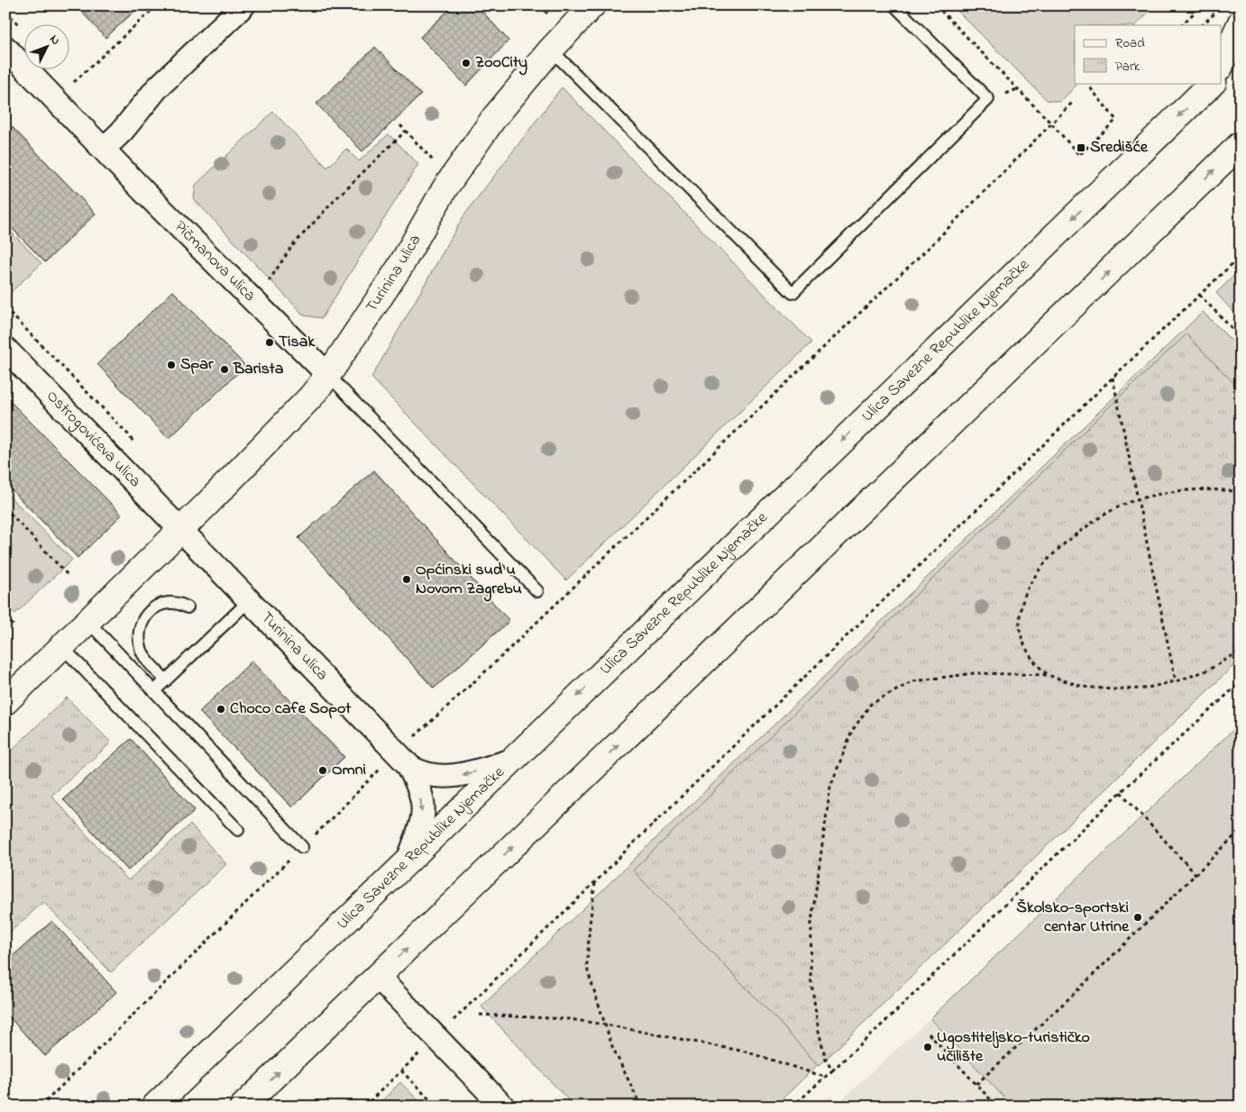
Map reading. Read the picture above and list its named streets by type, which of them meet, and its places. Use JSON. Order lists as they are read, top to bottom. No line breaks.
{"streets":{"main road":["Turinina ulica","Ulica Savezne Republike Njemačke"],"street":["Pičmanova ulica","Ostrogovićeva ulica"]},"crossings":[["Pičmanova ulica","Turinina ulica"],["Turinina ulica","Ulica Savezne Republike Njemačke"],["Turinina ulica","Ostrogovićeva ulica"]],"places":{"other":["ZooCity","Tisak","Spar","Barista","Općinski sud u Novom Zagrebu","Choco cafe Sopot","Omni","Školsko-sportski centar Utrine","Ugostiteljsko-turističko učilište"],"transit":["Središće"]},"legend":["Road","Park"],"north":"top right"}
